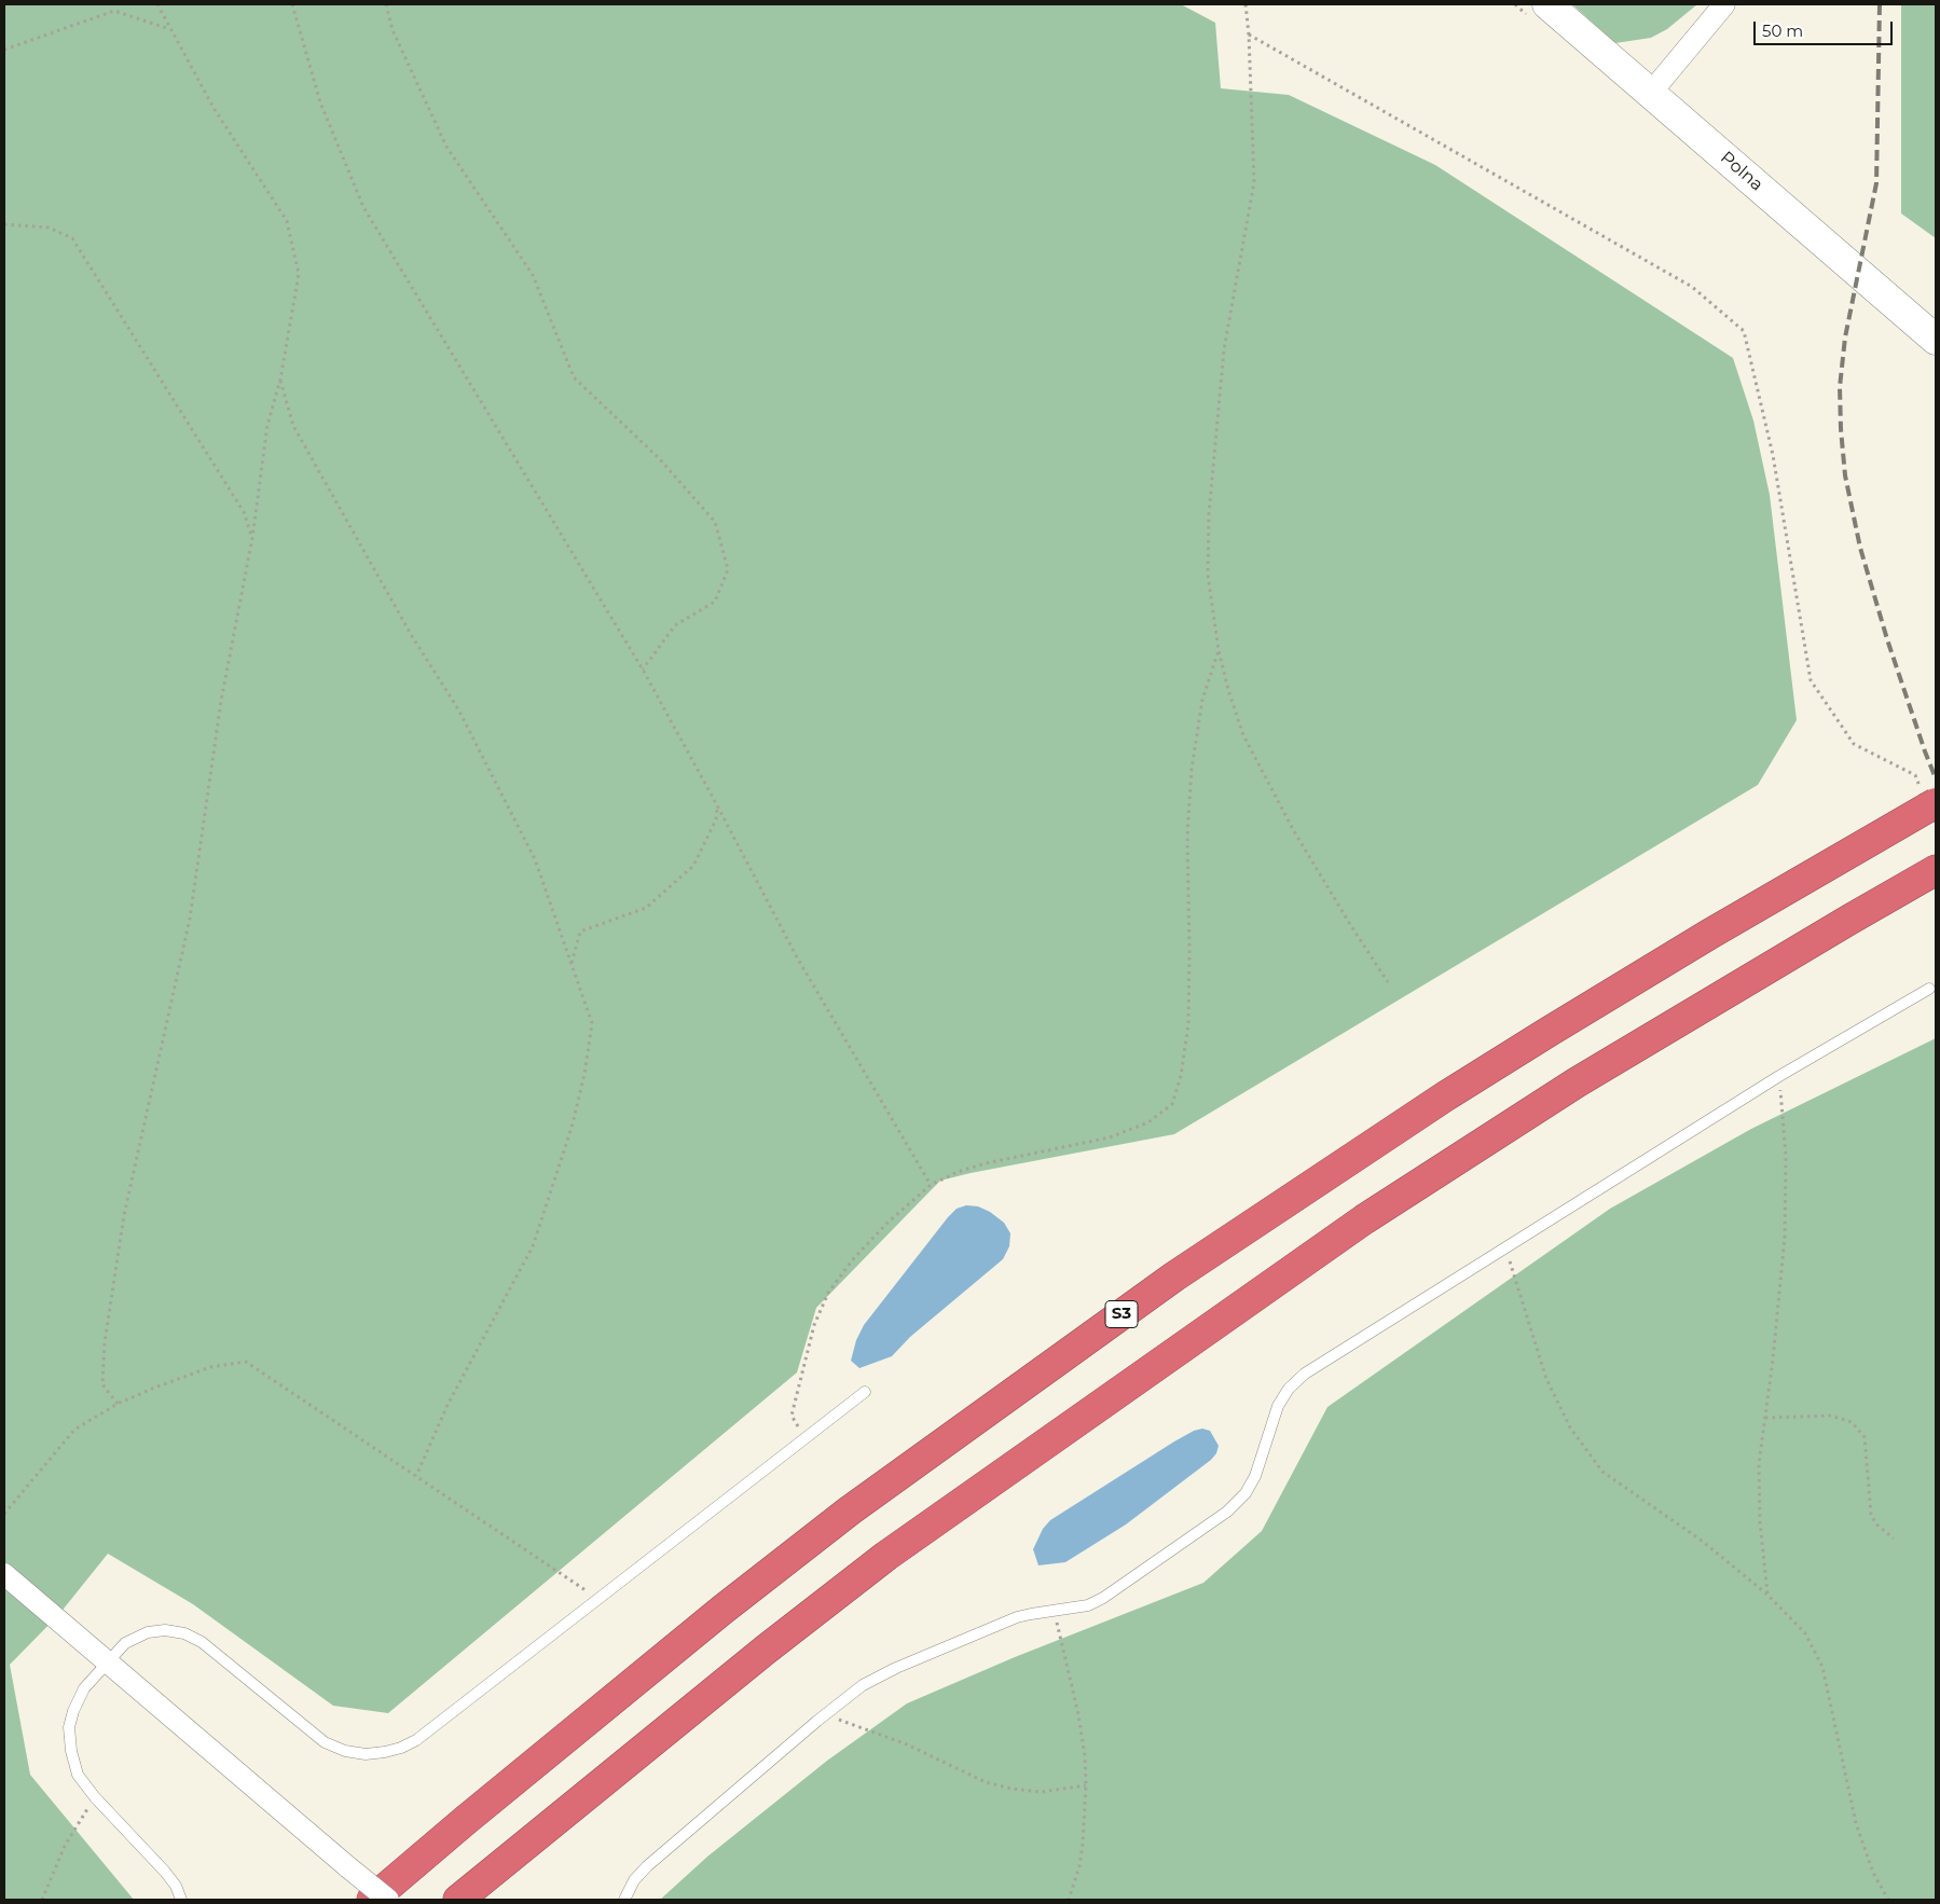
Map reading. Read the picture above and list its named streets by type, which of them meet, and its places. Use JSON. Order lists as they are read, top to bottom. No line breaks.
{"streets":{"highway":["S3"],"street":["Polna"]},"scale_bar":"50 m"}
